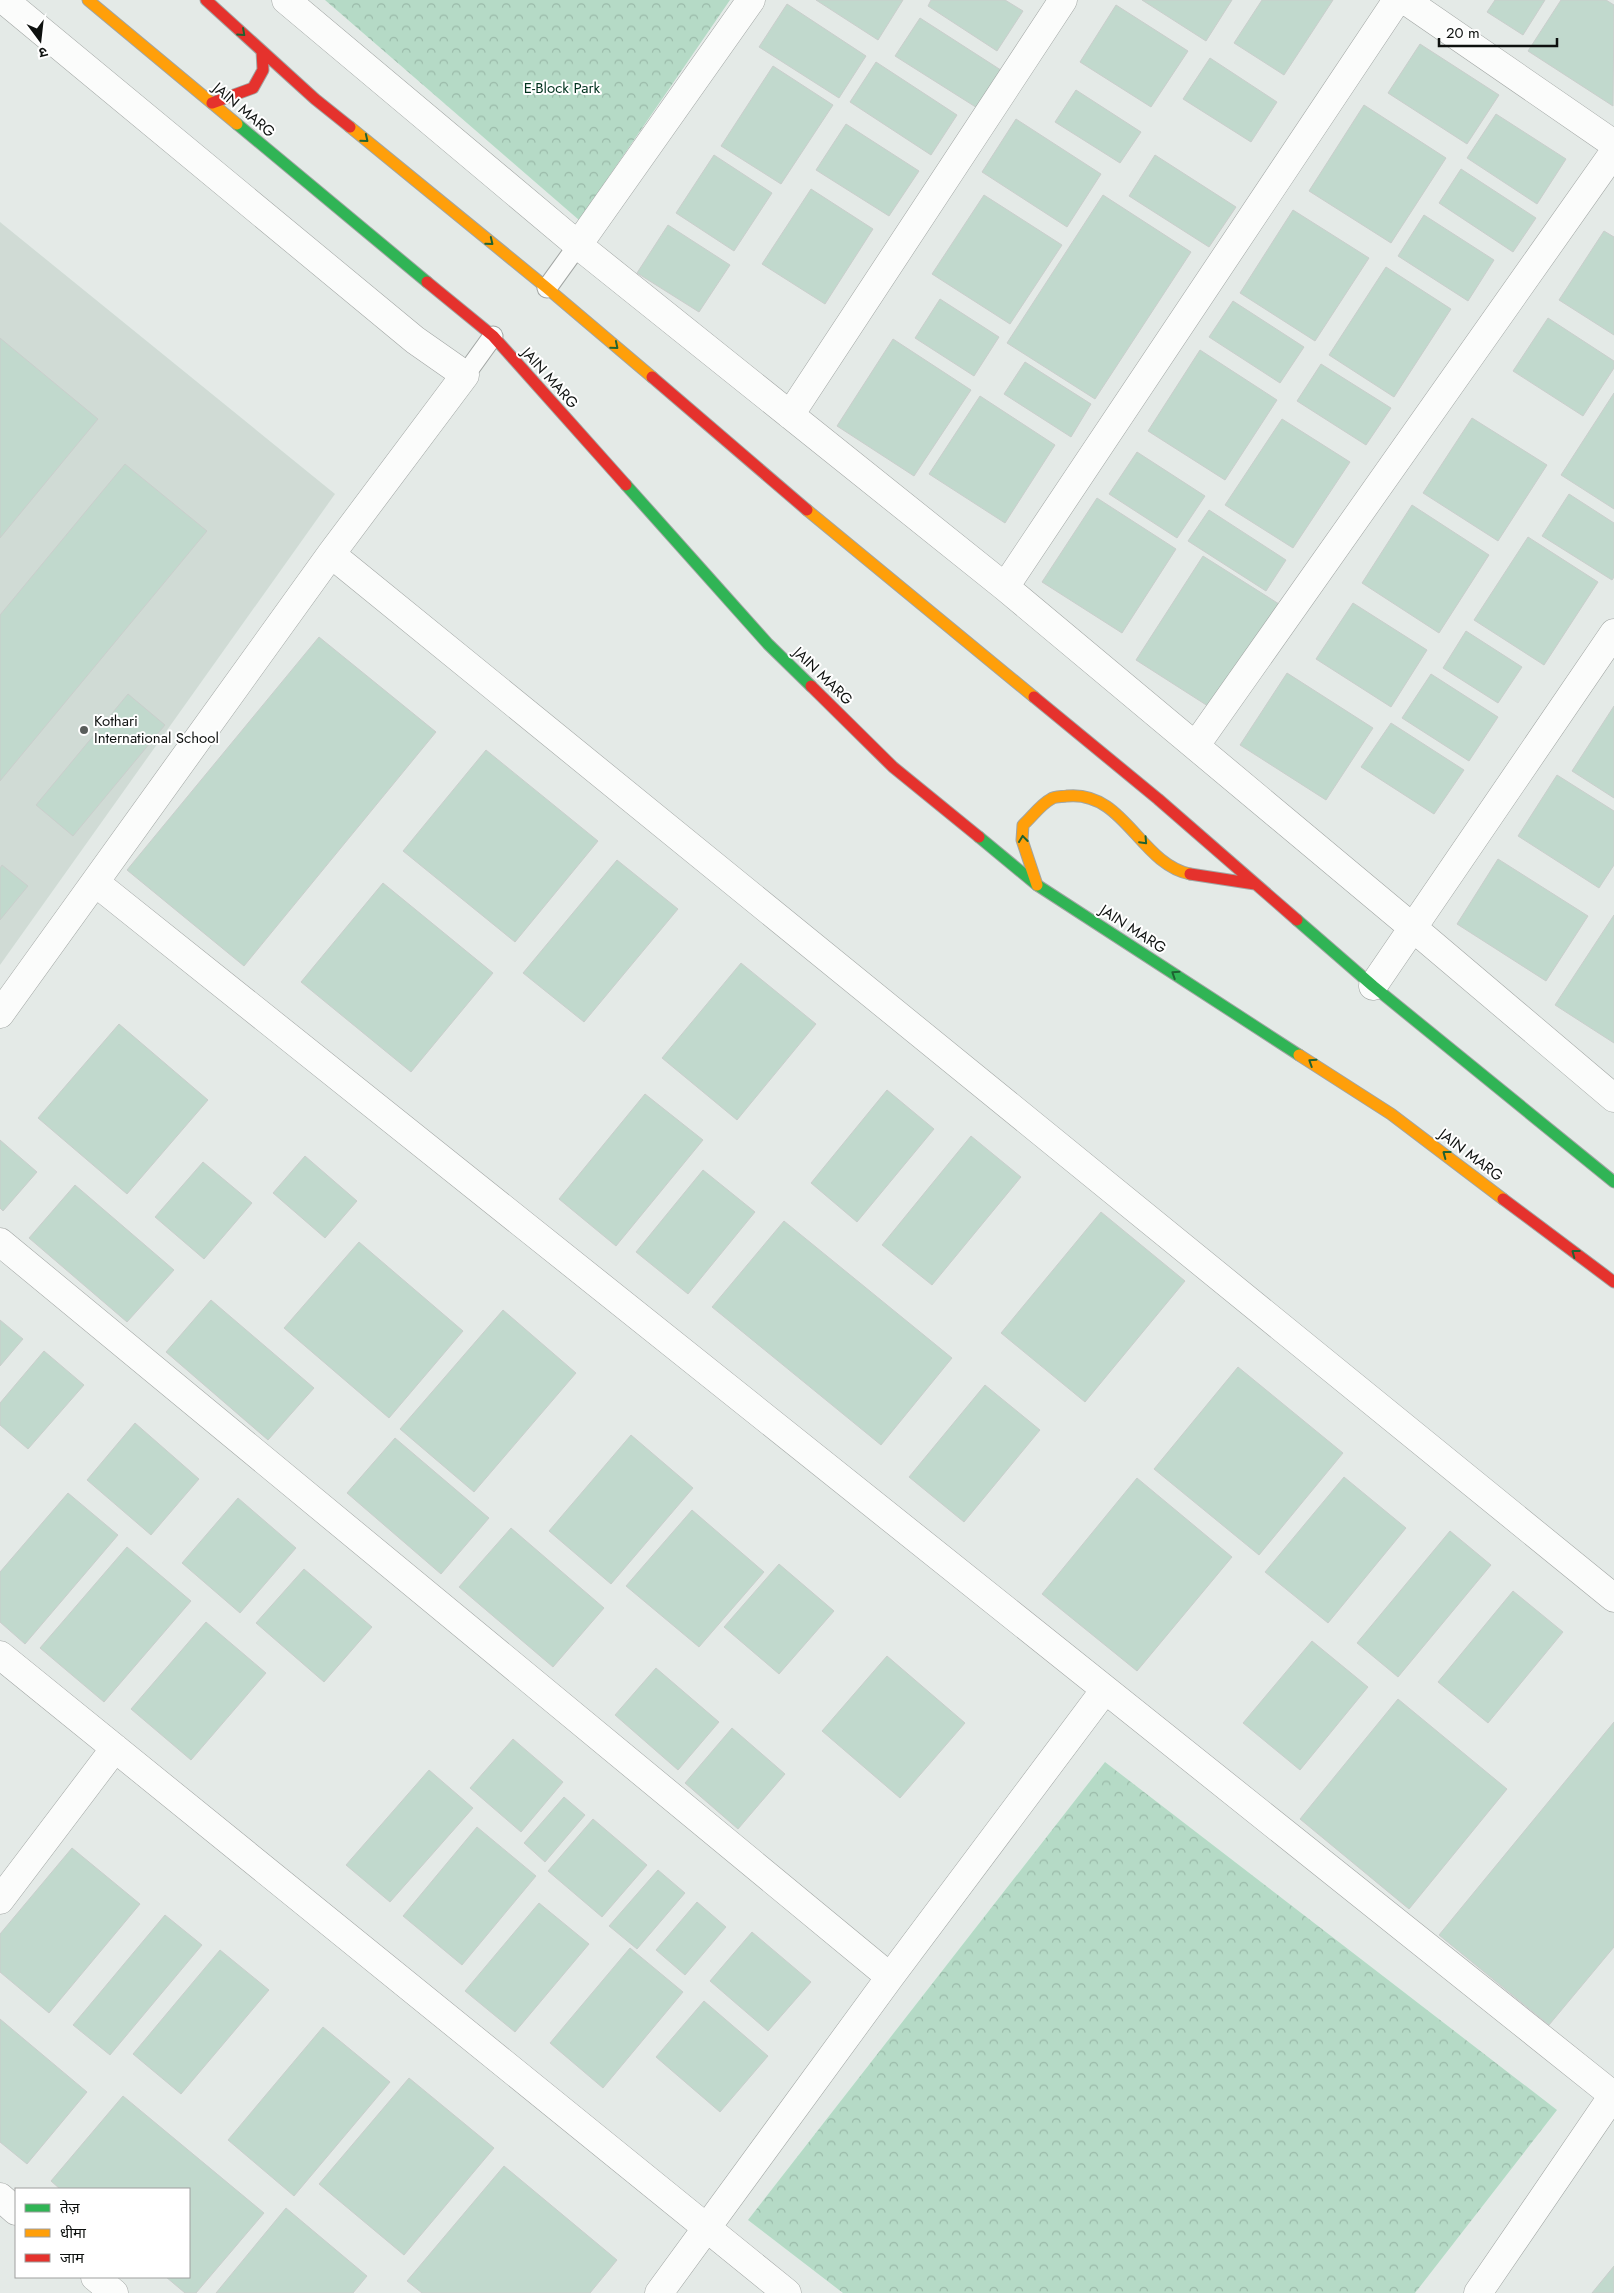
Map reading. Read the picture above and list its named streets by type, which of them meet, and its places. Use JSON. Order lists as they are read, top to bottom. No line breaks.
{"streets":{"street":["JAIN MARG"]},"parks":["E-Block Park"],"places":["Kothari International School"],"legend":["तेज़","धीमा","जाम"],"scale_bar":"20 m","north":"bottom"}
